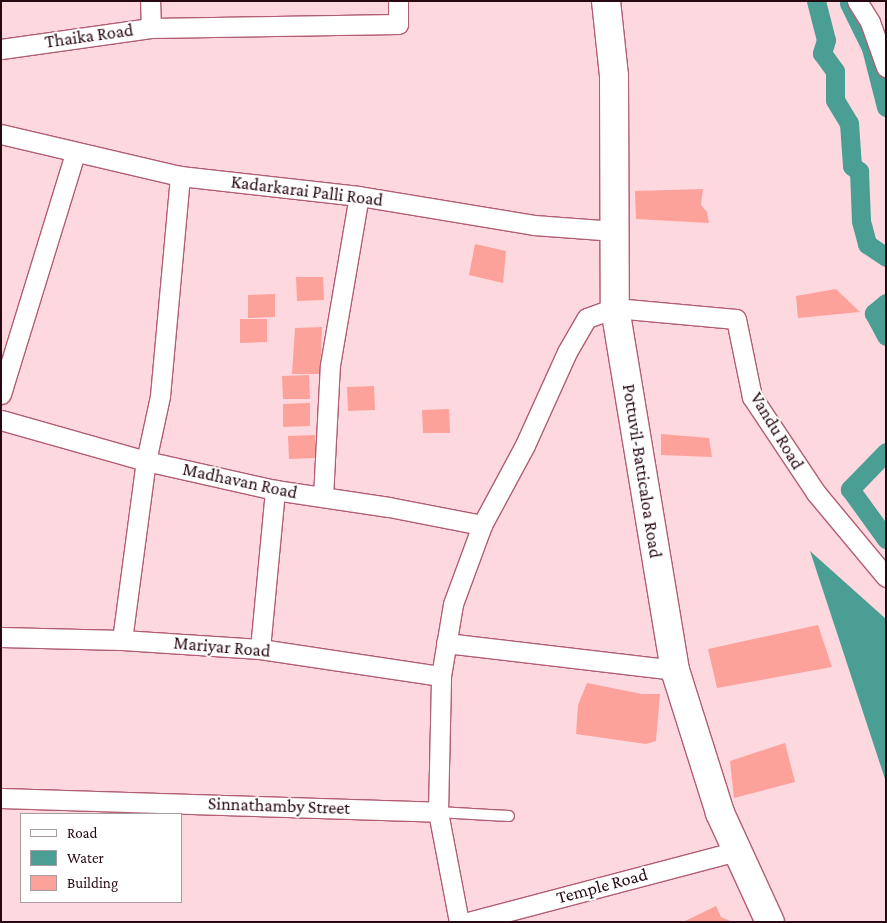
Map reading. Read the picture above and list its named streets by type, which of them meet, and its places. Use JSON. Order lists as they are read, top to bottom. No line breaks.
{"streets":{"highway":["Pottuvil-Batticaloa Road"],"street":["Thaika Road","Kadarkarai Palli Road","Vandu Road","Madhavan Road","Mariyar Road","Sinnathamby Street","Temple Road"]},"crossings":[["Kadarkarai Palli Road","Pottuvil-Batticaloa Road"],["Vandu Road","Pottuvil-Batticaloa Road"],["Pottuvil-Batticaloa Road","Temple Road"]],"legend":["Road","Water","Building"]}
